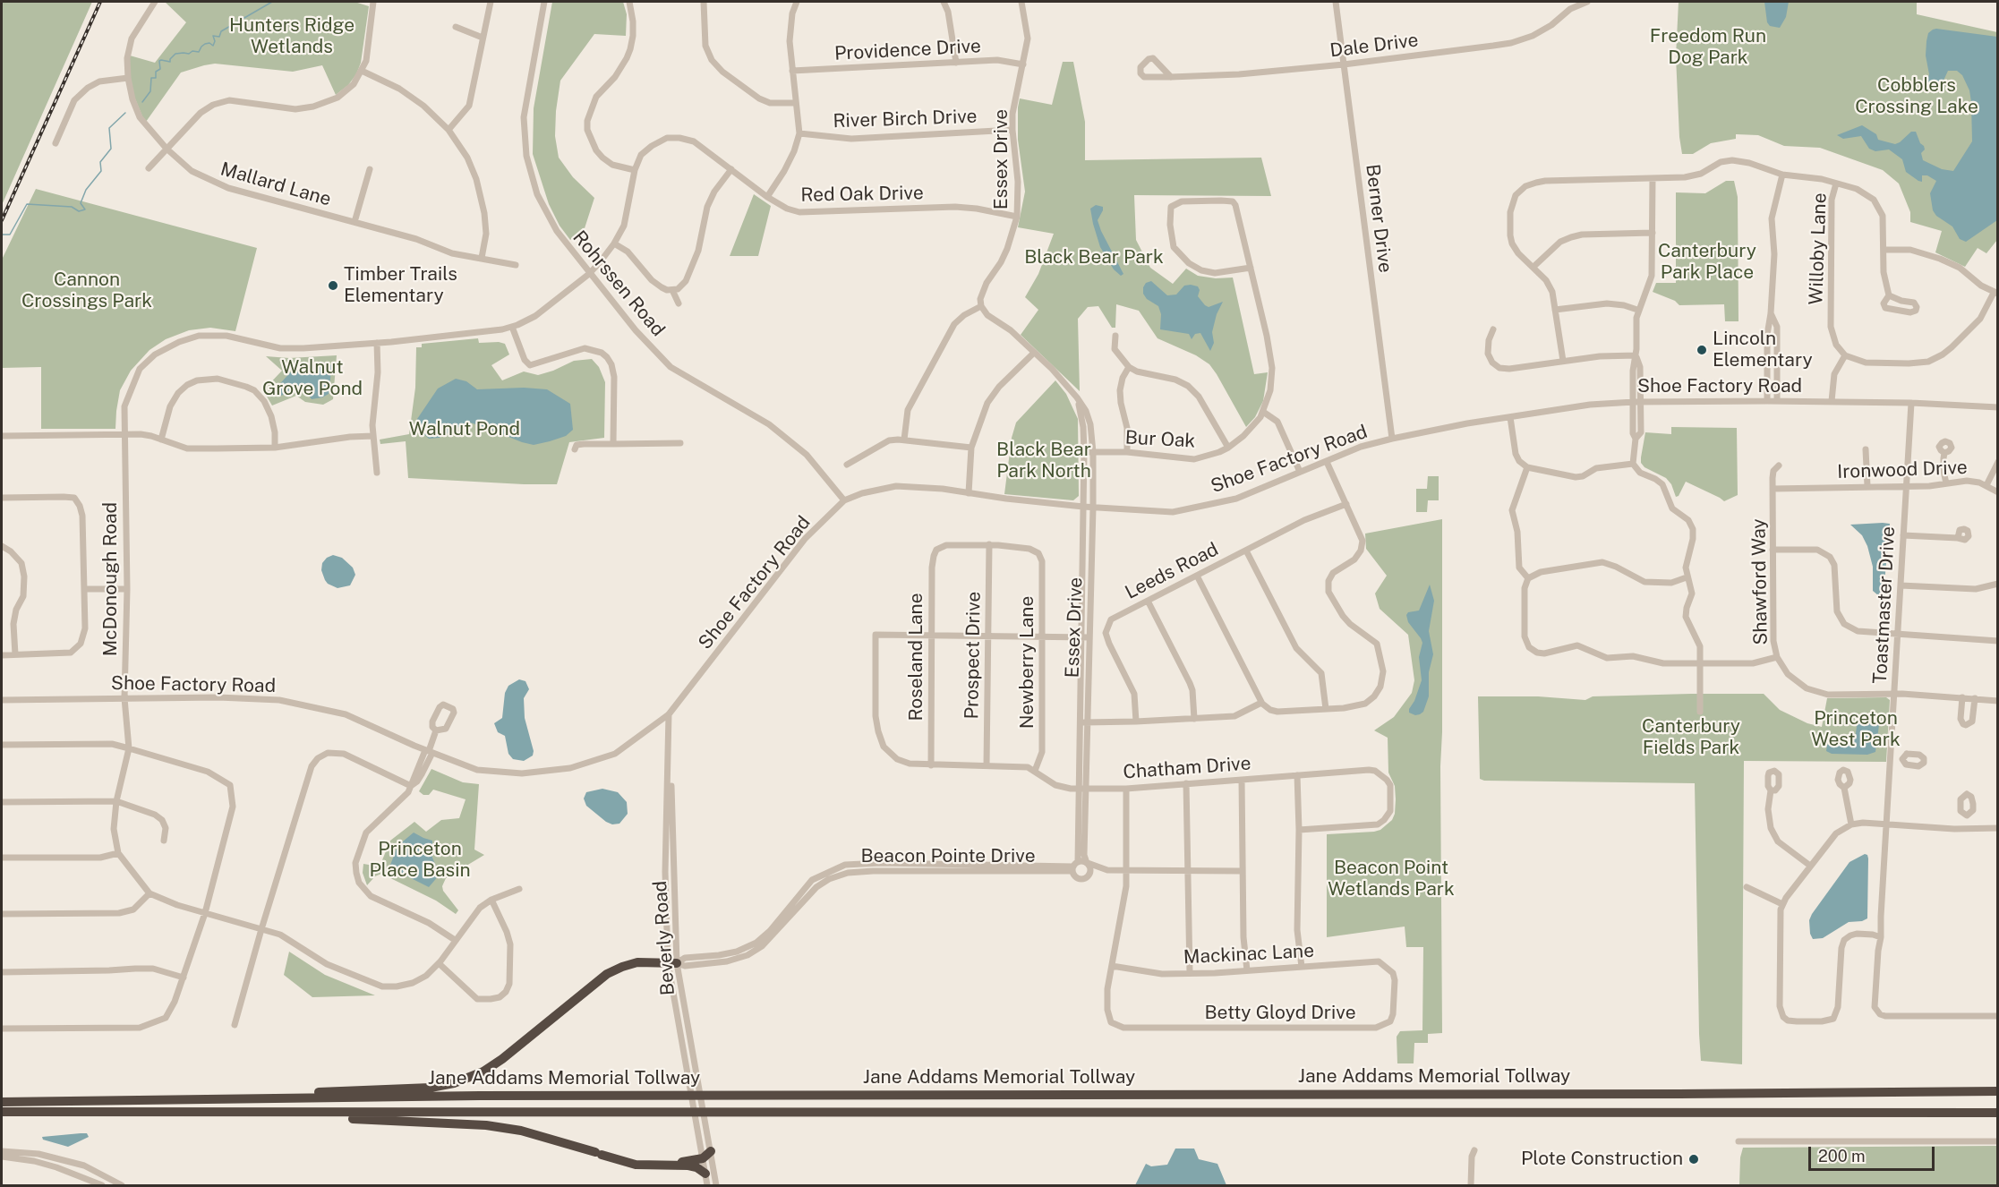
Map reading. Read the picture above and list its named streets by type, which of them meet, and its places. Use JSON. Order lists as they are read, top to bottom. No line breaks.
{"streets":{"highway":["Jane Addams Memorial Tollway"],"street":["Dale Drive","Providence Drive","River Birch Drive","Essex Drive","Mallard Lane","Red Oak Drive","Berner Drive","Willoby Lane","Rohrssen Road","Shoe Factory Road","Bur Oak","Ironwood Drive","Leeds Road","McDonough Road","Shawford Way","Toastmaster Drive","Prospect Drive","Roseland Lane","Newberry Lane","Chatham Drive","Beacon Pointe Drive","Beverly Road","Mackinac Lane","Betty Gloyd Drive"]},"crossings":[["Dale Drive","Berner Drive"],["Providence Drive","Essex Drive"],["River Birch Drive","Essex Drive"],["Essex Drive","Red Oak Drive"],["Essex Drive","Shoe Factory Road"],["Essex Drive","Bur Oak"],["Essex Drive","Chatham Drive"],["Essex Drive","Beacon Pointe Drive"],["Red Oak Drive","Rohrssen Road"],["Red Oak Drive","McDonough Road"],["Berner Drive","Shoe Factory Road"],["Rohrssen Road","Shoe Factory Road"],["Rohrssen Road","McDonough Road"],["Shoe Factory Road","McDonough Road"],["Shoe Factory Road","Toastmaster Drive"],["Shoe Factory Road","Beverly Road"],["Ironwood Drive","Shawford Way"],["Ironwood Drive","Toastmaster Drive"],["Shawford Way","Toastmaster Drive"],["Prospect Drive","Roseland Lane"],["Prospect Drive","Newberry Lane"],["Prospect Drive","Chatham Drive"],["Roseland Lane","Newberry Lane"],["Roseland Lane","Chatham Drive"],["Newberry Lane","Chatham Drive"],["Beacon Pointe Drive","Beverly Road"],["Mackinac Lane","Betty Gloyd Drive"]],"parks":["Hunters Ridge Wetlands","Freedom Run Dog Park","Cobblers Crossing Lake","Canterbury Park Place","Black Bear Park","Cannon Crossings Park","Walnut Grove Pond","Walnut Pond","Black Bear Park North","Princeton West Park","Canterbury Fields Park","Princeton Place Basin","Beacon Point Wetlands Park"],"places":["Timber Trails Elementary","Lincoln Elementary","Plote Construction"],"scale_bar":"200 m"}
